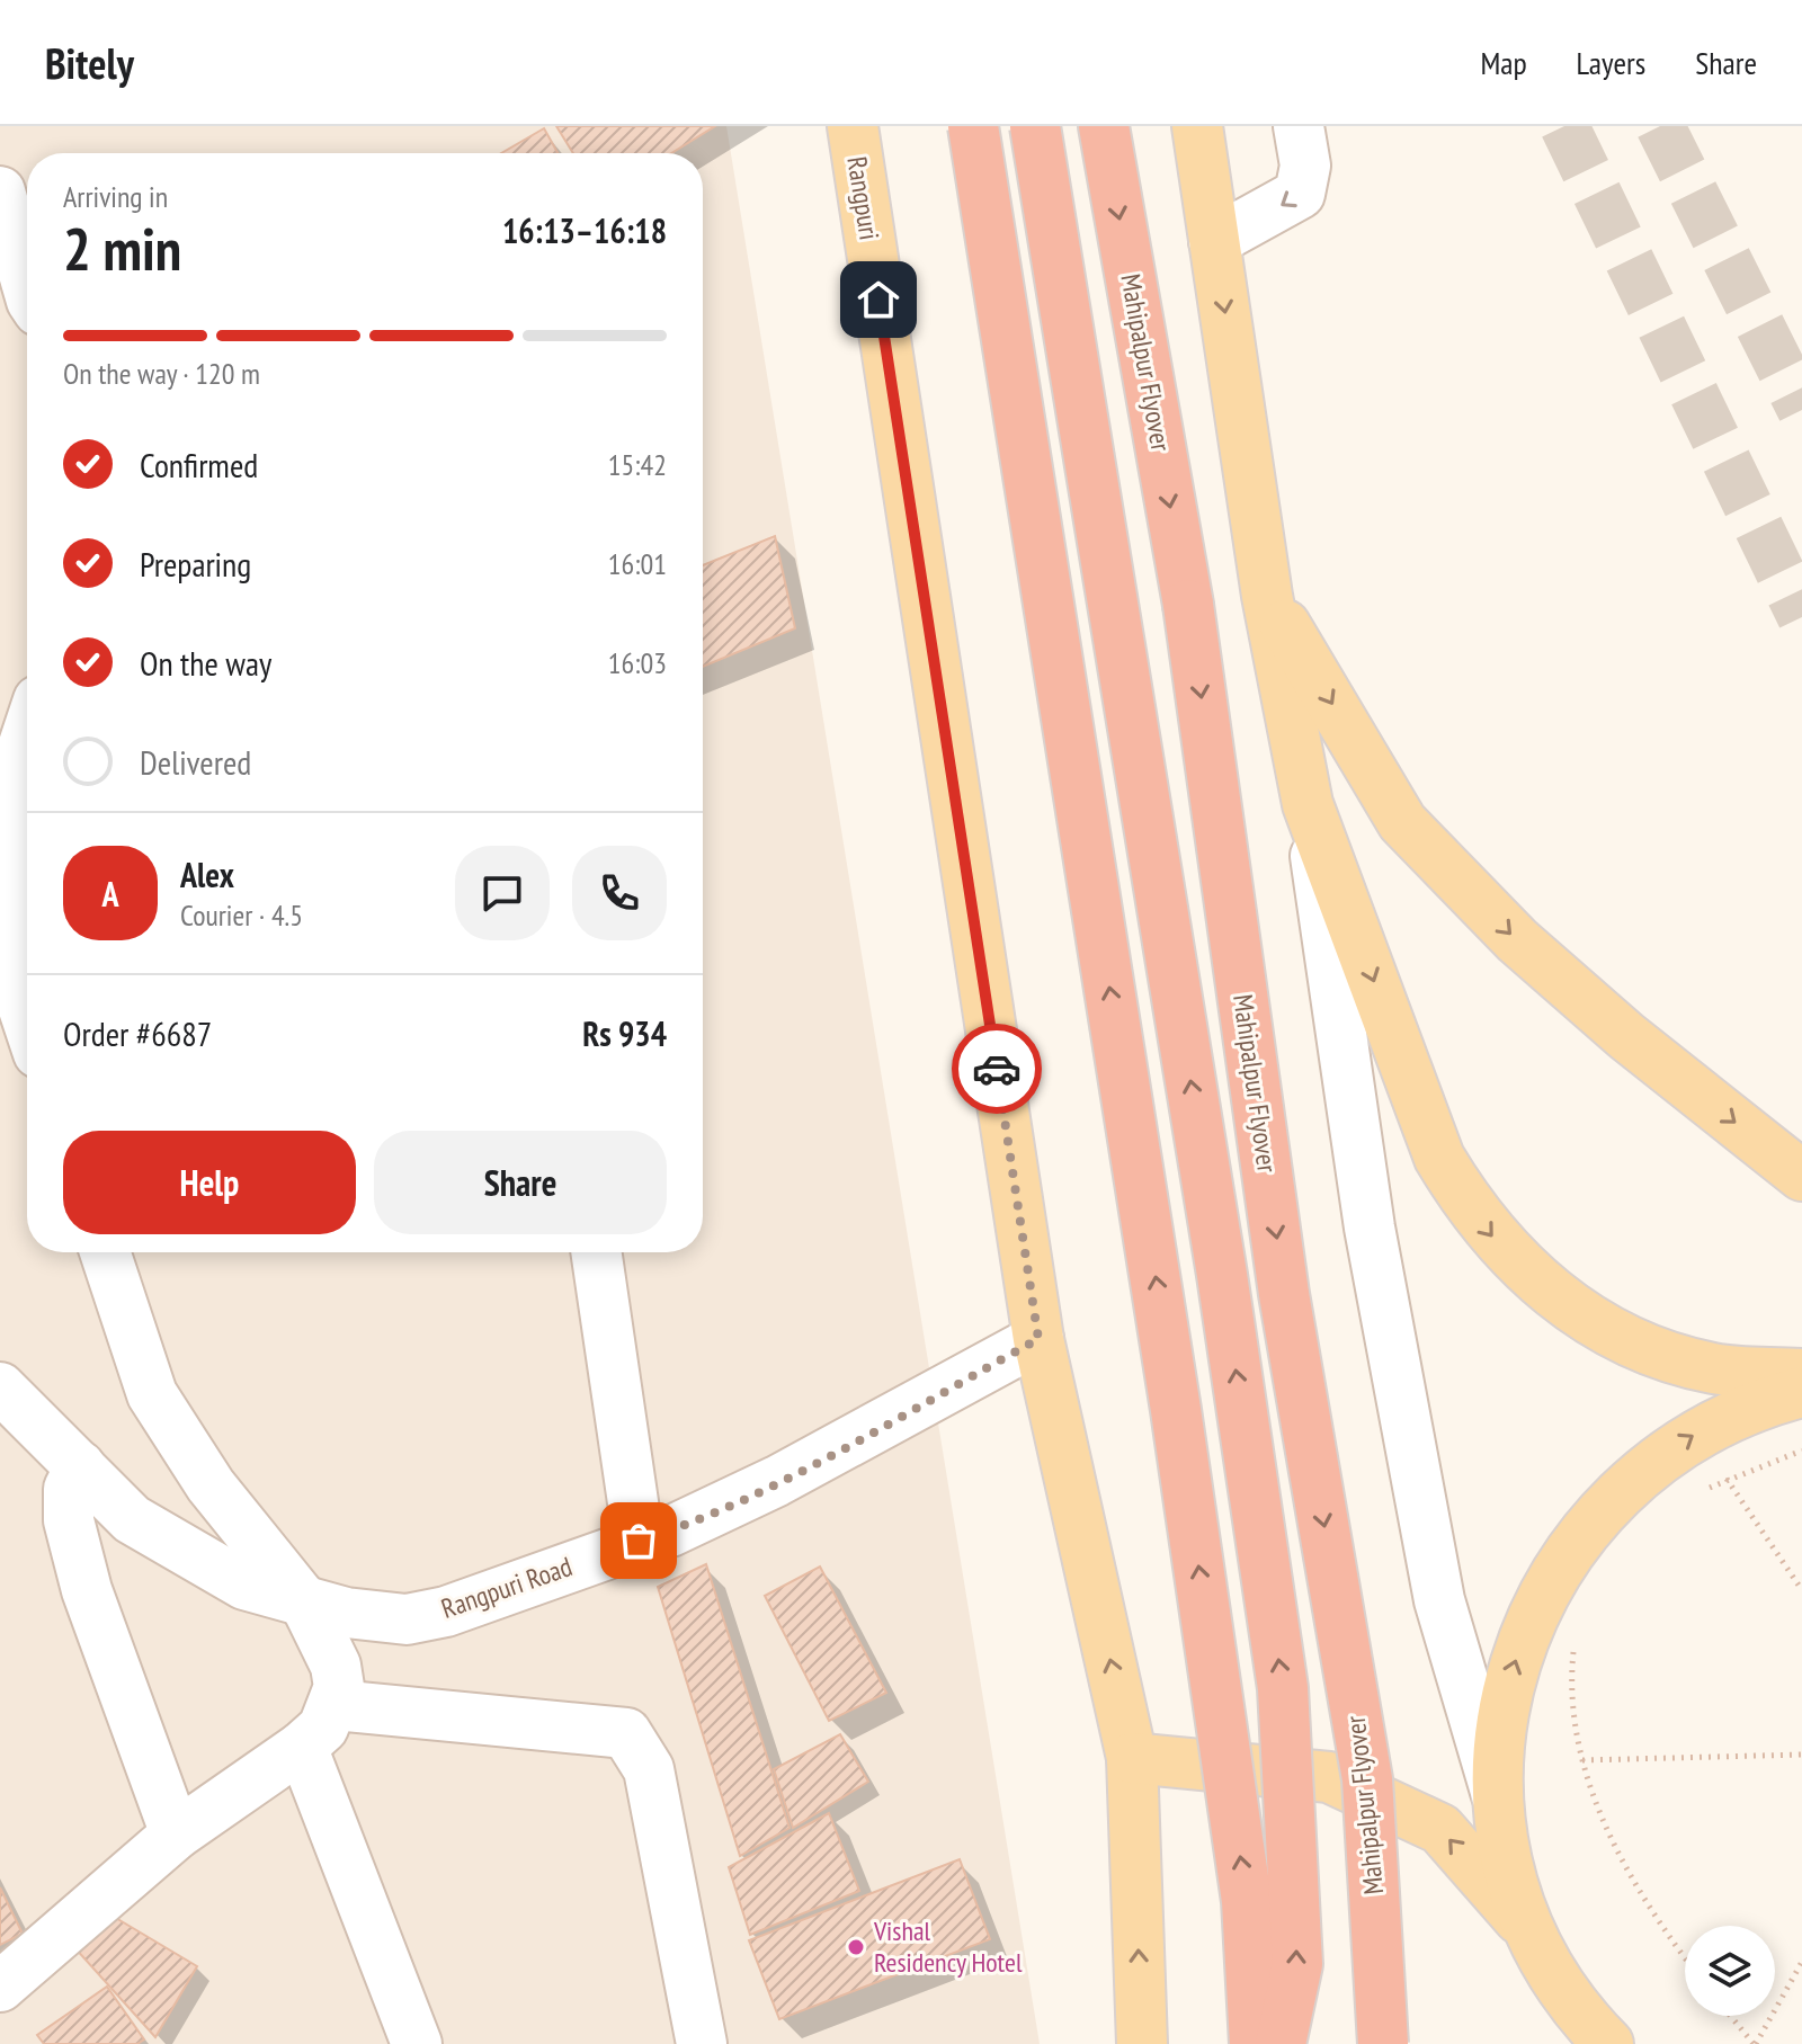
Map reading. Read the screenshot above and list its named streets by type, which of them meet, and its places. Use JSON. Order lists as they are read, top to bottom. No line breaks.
{"streets":{"highway":["Mahipalpur Flyover"],"main road":["Rangpuri"],"street":["Rangpuri Road"]},"crossings":[["Rangpuri","Rangpuri Road"]],"one_way":["Rangpuri"],"places":["Vishal Residency Hotel"],"page":{"header":"Bitely","nav":["Map","Layers","Share"],"heading":["2 min","Arriving in","16:13–16:18"],"panel":["Alex","Courier · 4.5","Order #6687","Rs 934"],"bar":"On the way · 120 m","list":[["Confirmed","15:42"],["Preparing","16:01"],["On the way","16:03"],"Delivered"],"round":"A","buttons":["Help","Share"]}}
